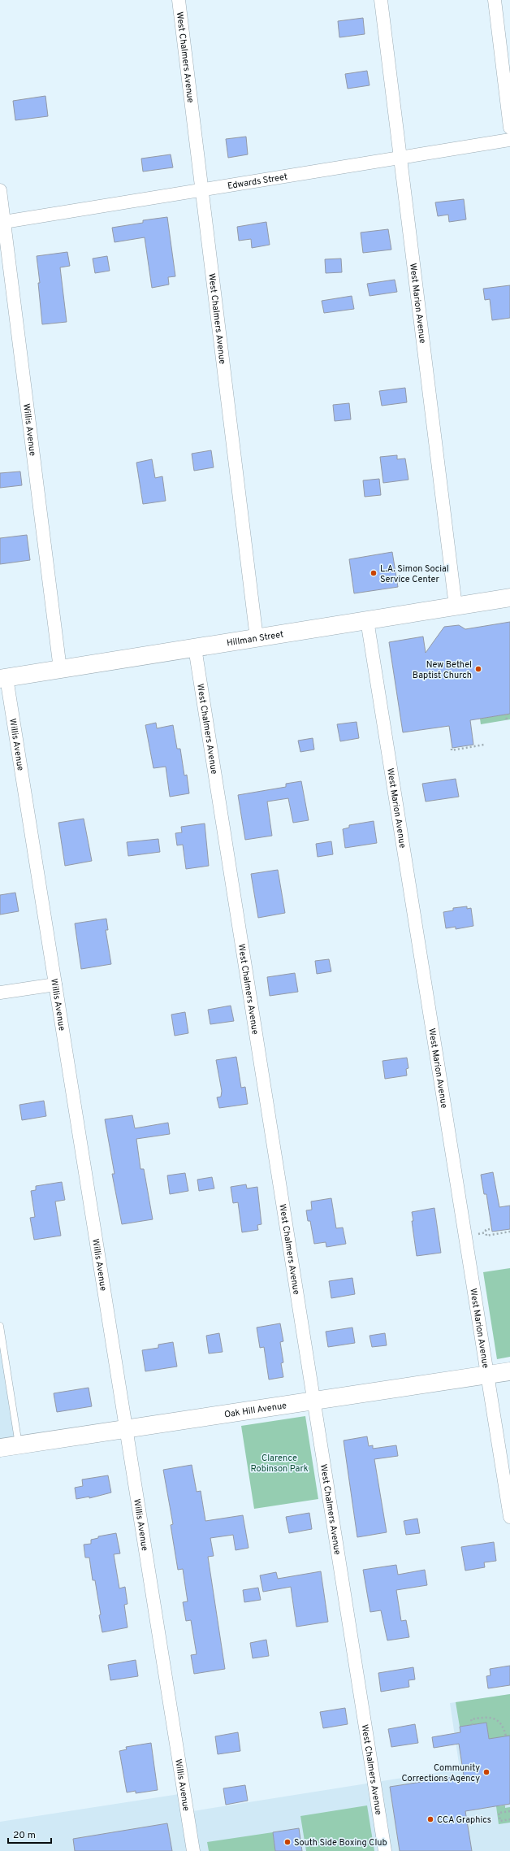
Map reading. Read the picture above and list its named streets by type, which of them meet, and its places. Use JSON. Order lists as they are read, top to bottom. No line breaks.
{"streets":{"street":["West Chalmers Avenue","Edwards Street","West Marion Avenue","Willis Avenue","Hillman Street","Oak Hill Avenue"]},"crossings":[["West Chalmers Avenue","Edwards Street"],["West Chalmers Avenue","Hillman Street"],["West Chalmers Avenue","Oak Hill Avenue"],["Edwards Street","West Marion Avenue"],["Edwards Street","Willis Avenue"],["West Marion Avenue","Hillman Street"],["West Marion Avenue","Oak Hill Avenue"],["Willis Avenue","Hillman Street"],["Willis Avenue","Oak Hill Avenue"]],"parks":["Clarence Robinson Park"],"places":["L.A. Simon Social Service Center","New Bethel Baptist Church","Community Corrections Agency","CCA Graphics","South Side Boxing Club"],"scale_bar":"20 m"}
